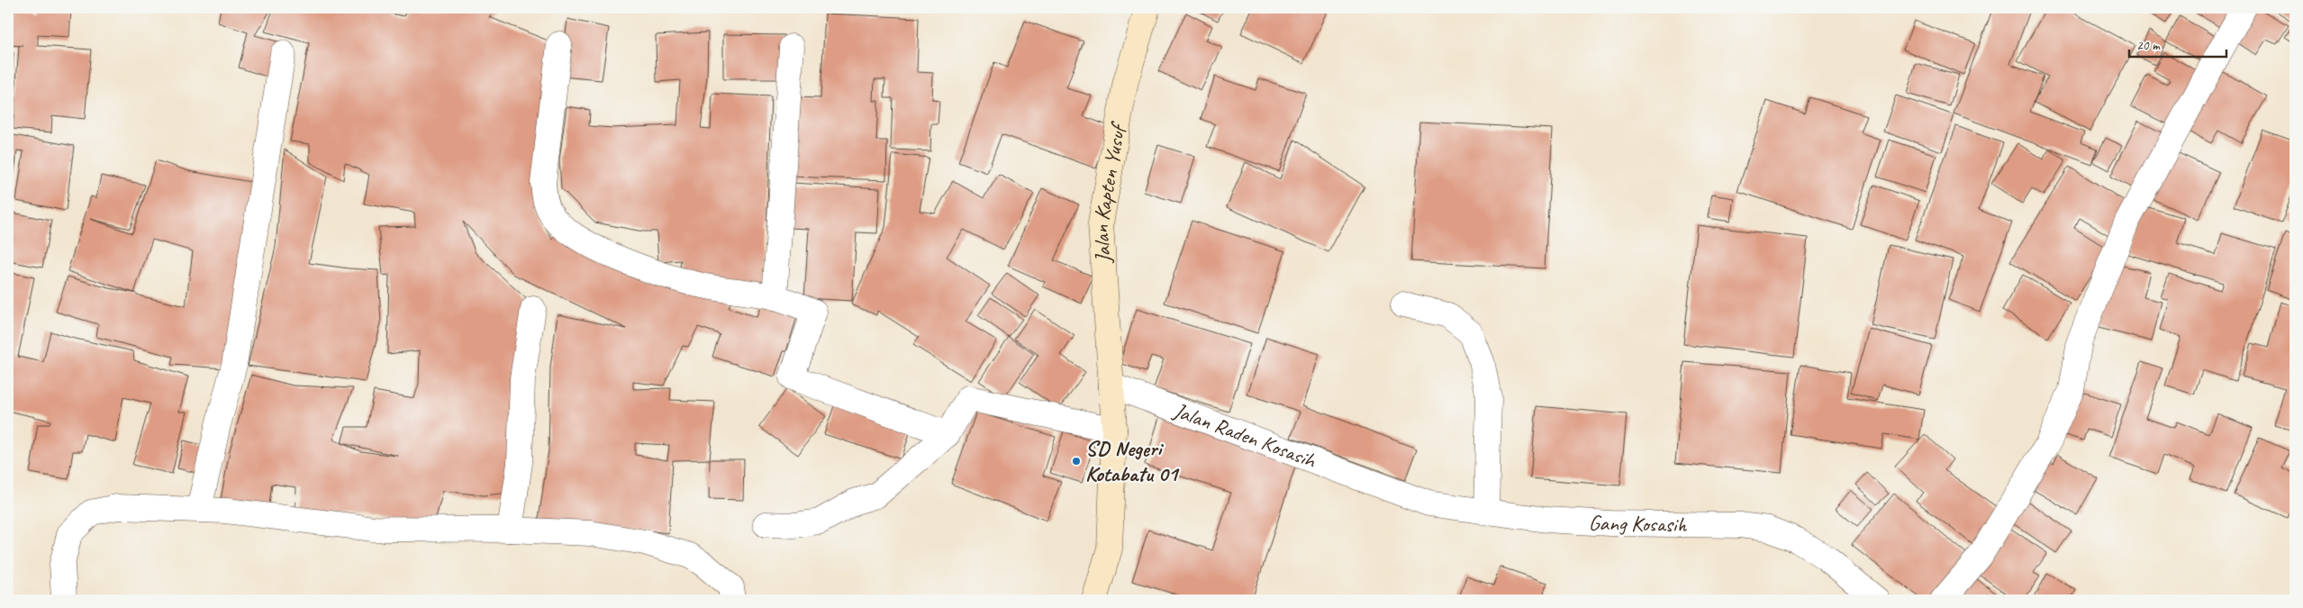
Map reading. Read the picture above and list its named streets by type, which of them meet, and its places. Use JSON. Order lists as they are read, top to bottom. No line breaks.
{"streets":{"main road":["Jalan Kapten Yusuf"],"street":["Jalan Raden Kosasih","Gang Kosasih"]},"crossings":[["Jalan Kapten Yusuf","Jalan Raden Kosasih"],["Jalan Raden Kosasih","Gang Kosasih"]],"places":["SD Negeri Kotabatu 01"],"scale_bar":"20 m"}
